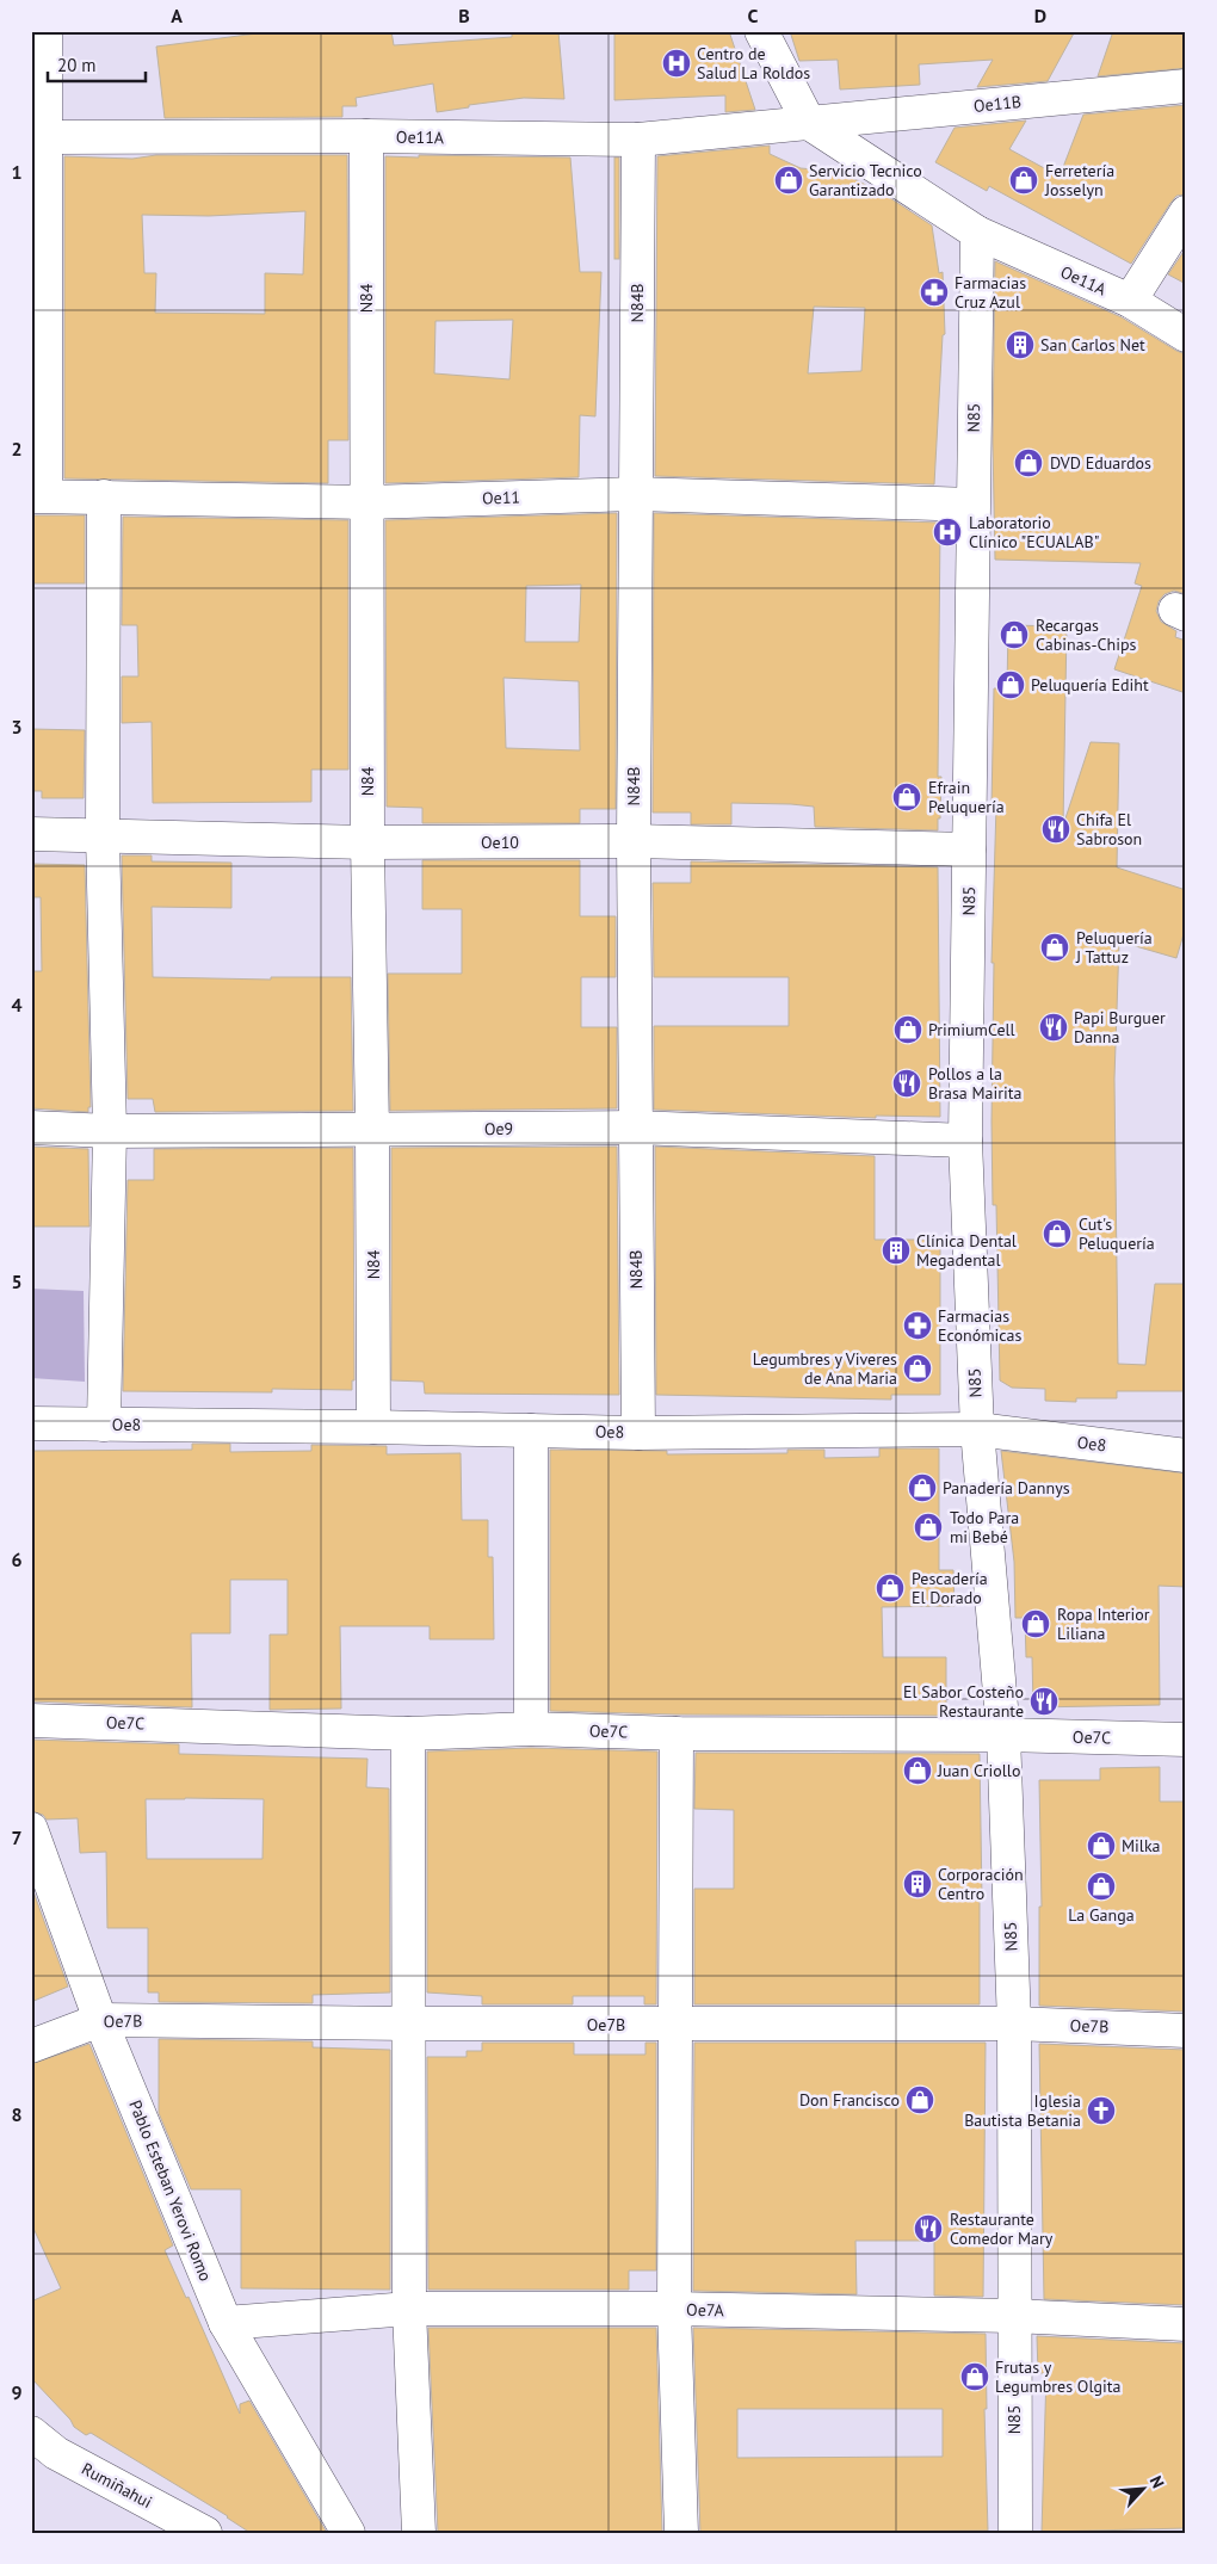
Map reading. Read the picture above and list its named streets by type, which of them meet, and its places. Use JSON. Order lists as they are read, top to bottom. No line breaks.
{"streets":{"street":["Oe11B","Oe11A","N84","N84B","N85","Oe11","Oe10","Oe9","Oe8","Oe7C","Oe7B","Pablo Esteban Yerovi Romo","Oe7A","Rumiñahui"]},"crossings":[["Oe11B","Oe11A"],["Oe11A","N84"],["Oe11A","N84B"],["Oe11A","N85"],["N84","Oe11"],["N84","Oe10"],["N84","Oe9"],["N84","Oe8"],["N84B","Oe11"],["N84B","Oe10"],["N84B","Oe9"],["N84B","Oe8"],["N85","Oe11"],["N85","Oe10"],["N85","Oe9"],["N85","Oe8"],["N85","Oe7C"],["N85","Oe7B"],["N85","Oe7A"],["Oe7B","Pablo Esteban Yerovi Romo"],["Pablo Esteban Yerovi Romo","Oe7A"]],"places":{"hospital":["Centro de Salud La Roldos","Laboratorio Clínico \"ECUALAB\""],"shop":["Servicio Tecnico Garantizado","Ferretería Josselyn","DVD Eduardos","Recargas Cabinas-Chips","Peluquería Ediht","Efrain Peluquería","Peluquería J Tattuz","PrimiumCell","Cut's Peluquería","Legumbres y Viveres de Ana Maria","Panadería Dannys","Todo Para mi Bebé","Pescadería El Dorado","Ropa Interior Liliana","Juan Criollo","Milka","La Ganga","Don Francisco","Frutas y Legumbres Olgita"],"pharmacy":["Farmacias Cruz Azul","Farmacias Económicas"],"building":["San Carlos Net","Clínica Dental Megadental","Corporación Centro"],"restaurant":["Chifa El Sabroson","Papi Burguer Danna","Pollos a la Brasa Mairita","El Sabor Costeño Restaurante","Restaurante Comedor Mary"],"church":["Iglesia Bautista Betania"]},"scale_bar":"20 m","north":"top right","grid":{"columns":["A","B","C","D"],"rows":["1","2","3","4","5","6","7","8","9"]}}
